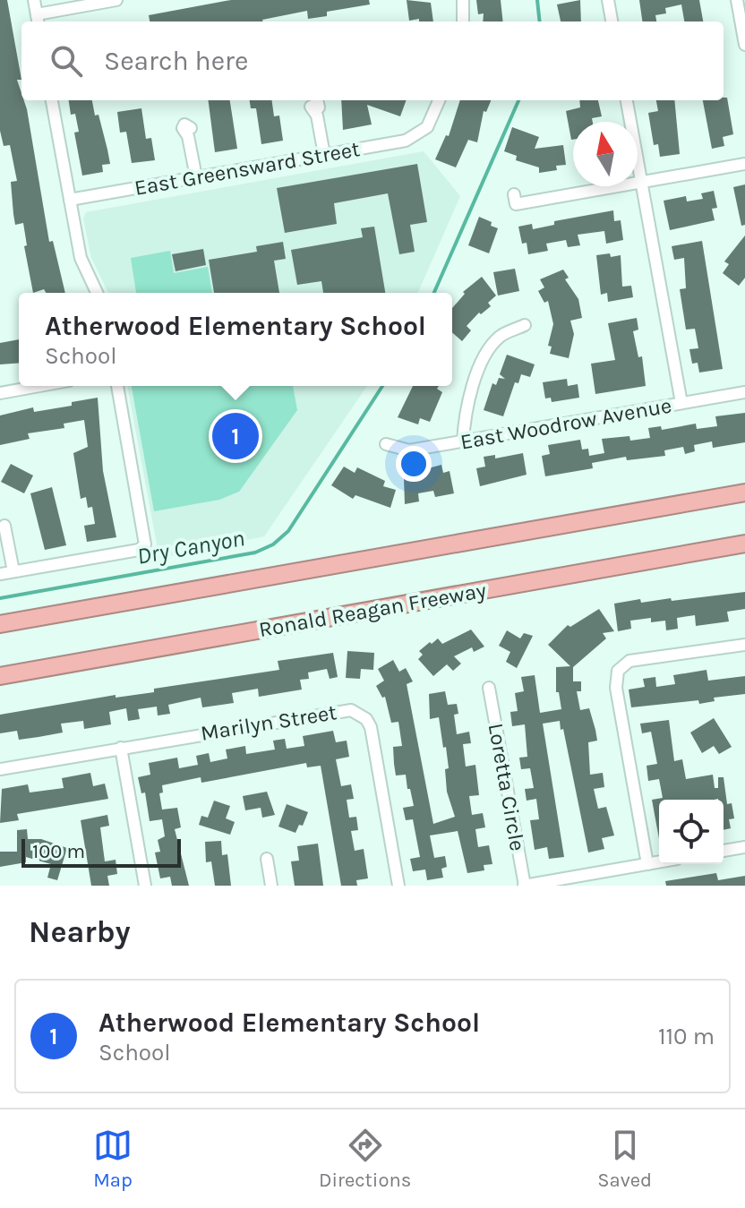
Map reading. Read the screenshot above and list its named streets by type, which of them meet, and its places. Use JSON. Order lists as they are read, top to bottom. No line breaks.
{"streets":{"highway":["Ronald Reagan Freeway"],"street":["East Greensward Street","East Woodrow Avenue","Marilyn Street","Loretta Circle"]},"water":["Dry Canyon"],"scale_bar":"100 m","north":"top","page":{"search":"Search here","popup":["Atherwood Elementary School","School"],"pins":"1","scale":"100 m","heading":"Nearby","list":[{"mark":"1","name":"Atherwood Elementary School","note":"School","value":"110 m"}],"nav":["Map","Directions","Saved"]}}
